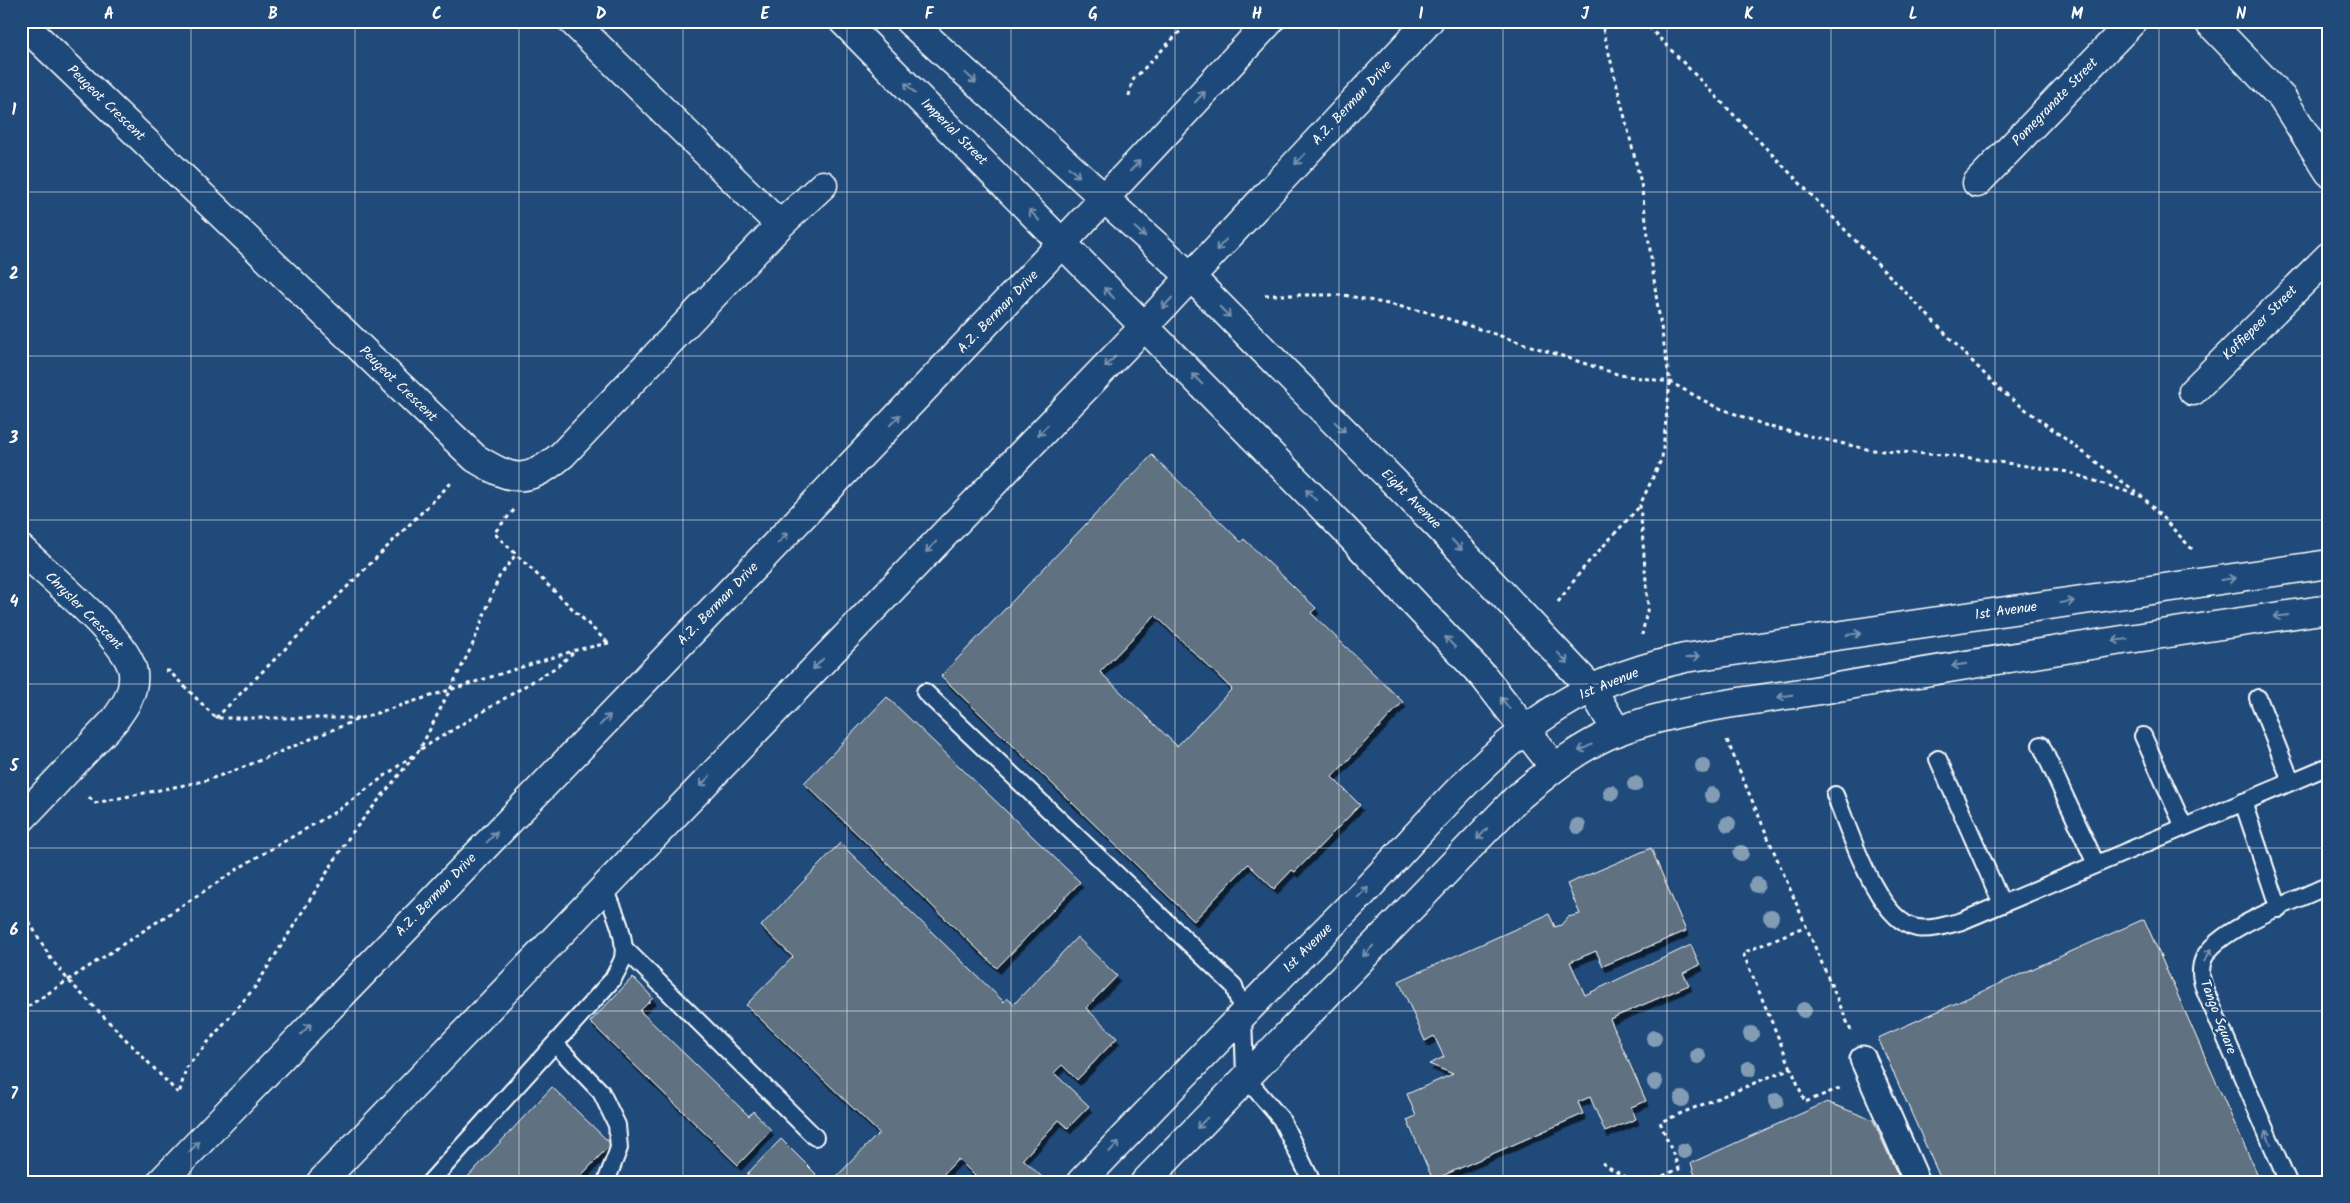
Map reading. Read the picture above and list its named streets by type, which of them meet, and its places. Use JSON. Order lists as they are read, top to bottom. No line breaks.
{"streets":{"street":["Pomegranate Street","Peugeot Crescent","A.Z. Berman Drive","Imperial Street","Koffiepeer Street","Eight Avenue","Chrysler Crescent","1st Avenue"],"lane":["Tango Square"]},"crossings":[["A.Z. Berman Drive","Imperial Street"],["A.Z. Berman Drive","Eight Avenue"],["Eight Avenue","1st Avenue"]],"one_way":["Tango Square"],"grid":{"columns":["A","B","C","D","E","F","G","H","I","J","K","L","M","N"],"rows":["1","2","3","4","5","6","7"]}}
